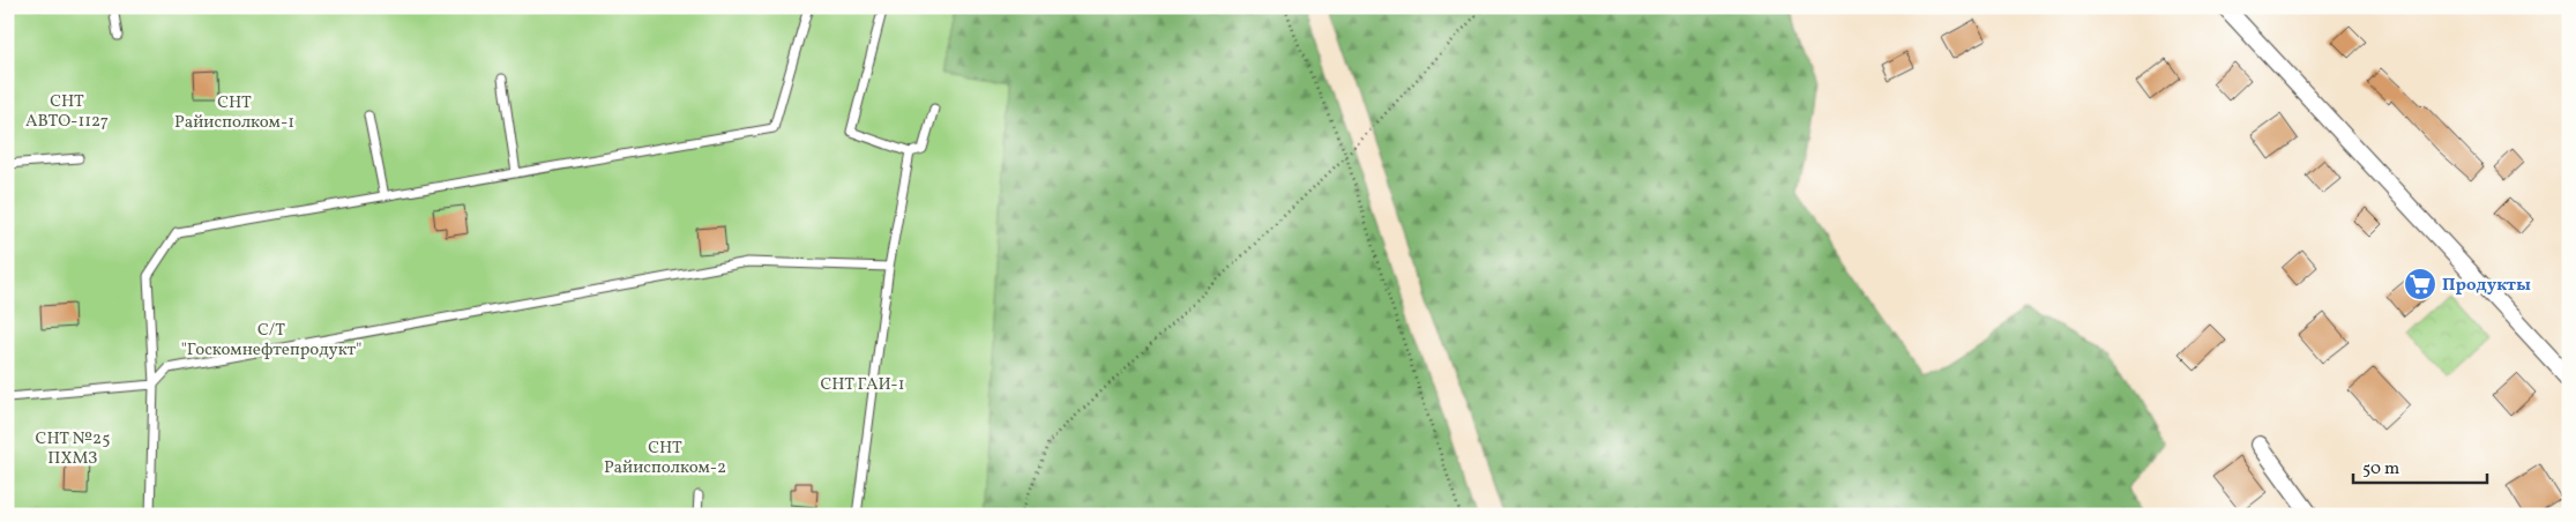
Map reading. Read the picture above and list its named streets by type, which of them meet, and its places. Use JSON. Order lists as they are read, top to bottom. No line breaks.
{"parks":["СНТ АВТО-1127","СНТ Райисполком-1","С/Т \"Госкомнефтепродукт\"","СНТ ГАИ-1","СНТ №25 ПХМЗ","СНТ Райисполком-2"],"places":{"supermarket":["Продукты"]},"scale_bar":"50 m"}
